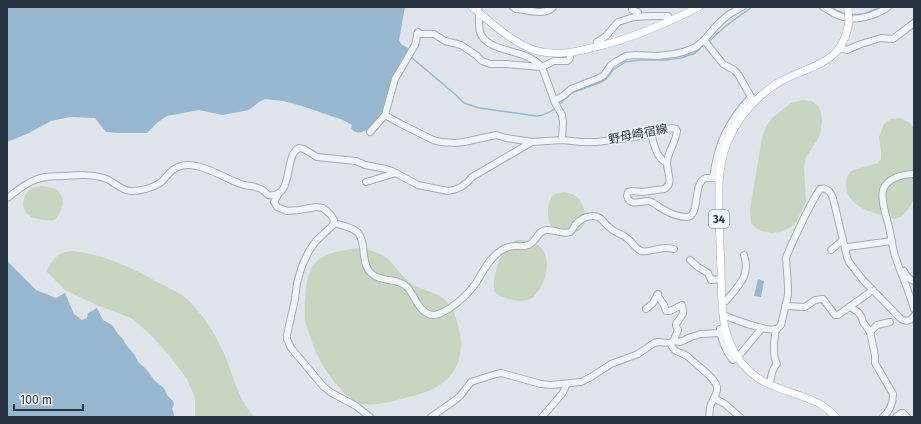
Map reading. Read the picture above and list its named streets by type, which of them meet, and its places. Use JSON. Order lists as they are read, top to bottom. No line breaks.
{"streets":{"main road":["34"],"street":["野母崎宿線"]},"crossings":[["野母崎宿線","34"]],"scale_bar":"100 m"}
